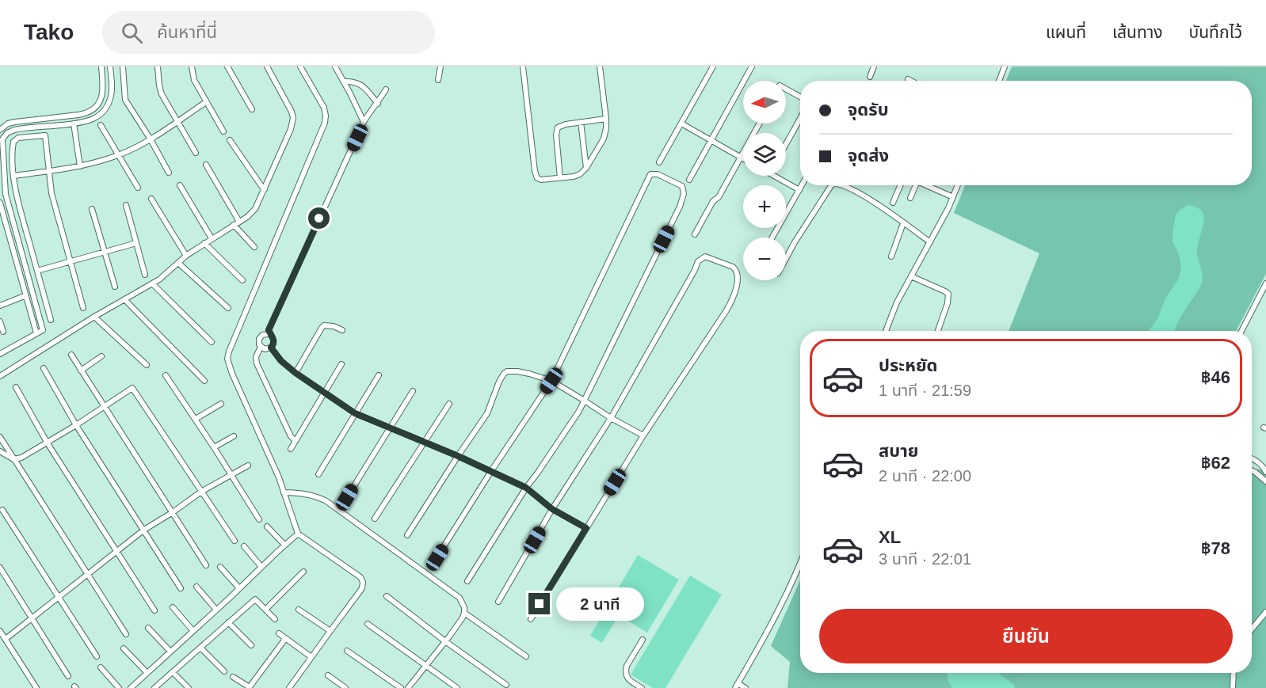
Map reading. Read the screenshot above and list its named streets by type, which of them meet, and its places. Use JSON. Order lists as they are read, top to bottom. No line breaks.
{"north":"left","page":{"header":"Tako","search":"ค้นหาที่นี่","nav":["แผนที่","เส้นทาง","บันทึกไว้"],"map_buttons":["+","−"],"banner":["จุดรับ","จุดส่ง"],"list":[{"name":"ประหยัด","note":"1 นาที · 21:59","value":"฿46"},{"name":"สบาย","note":"2 นาที · 22:00","value":"฿62"},{"name":"XL","note":"3 นาที · 22:01","value":"฿78"}],"bubble":"2 นาที","buttons":"ยืนยัน"}}
